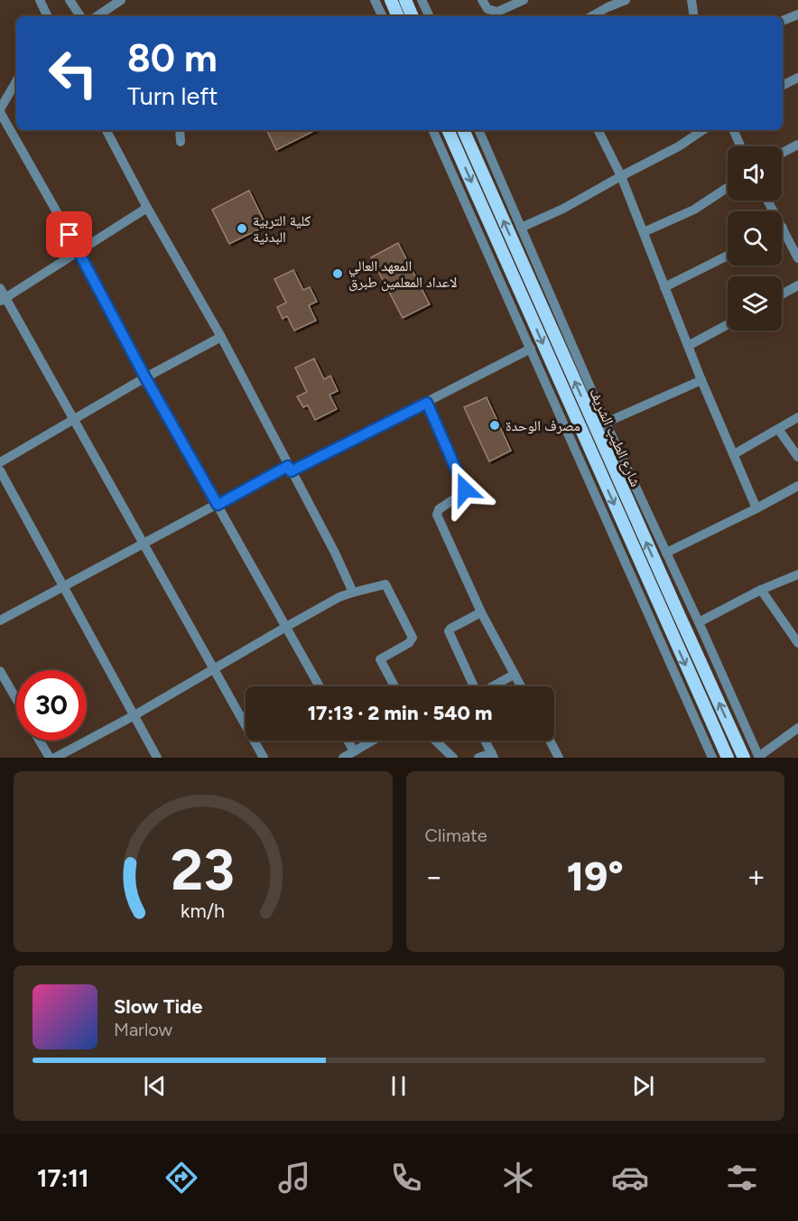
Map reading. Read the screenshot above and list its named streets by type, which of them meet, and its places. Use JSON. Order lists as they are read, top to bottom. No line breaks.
{"streets":{"main road":["شارع الطيب الشريف"]},"places":["كلية التربية البدنية","المعهد العالي لاعداد المعلمين طبرق","مصرف الوحدة"],"page":{"turn":["80 m","Turn left"],"limit":"30","trip":"17:13 · 2 min · 540 m","tile":"Climate","heat":["−","19°","+"],"song":["Slow Tide","Marlow"],"tabs":"17:11","gauge":["23","km/h"]}}
